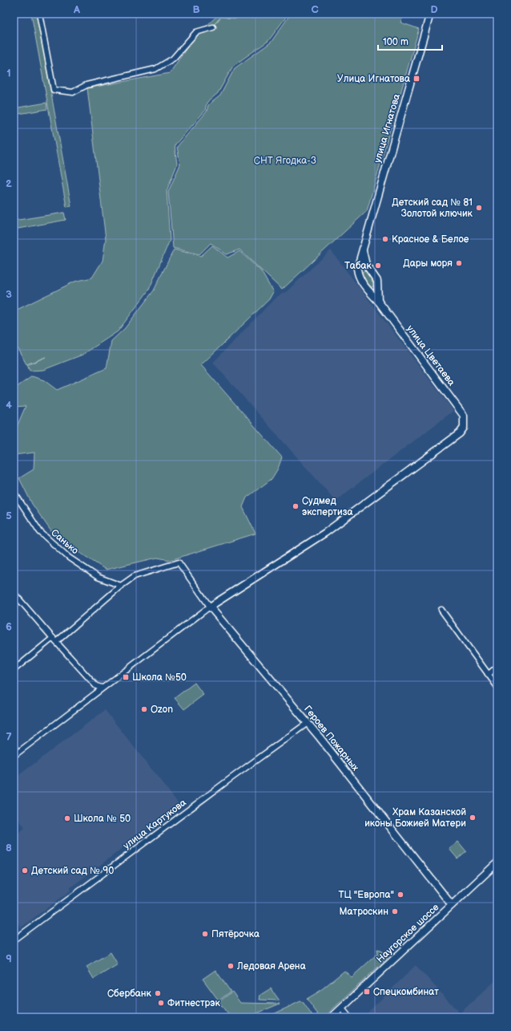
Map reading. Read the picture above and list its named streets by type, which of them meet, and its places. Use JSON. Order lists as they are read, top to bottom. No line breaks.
{"streets":{"main road":["улица Игнатова","улица Цветаева","Героев Пожарных","Наугорское шоссе"],"street":["Санько","улица Картукова"]},"crossings":[["улица Игнатова","улица Цветаева"],["улица Цветаева","Героев Пожарных"],["Героев Пожарных","улица Картукова"],["Героев Пожарных","Наугорское шоссе"]],"parks":["СНТ Ягодка-3"],"places":{"transit":["Улица Игнатова","Школа №50","Спецкомбинат"],"other":["Детский сад № 81 Золотой ключик","Красное & Белое","Дары моря","Табак","Судмед экспертиза","Ozon","Храм Казанской иконы Божией Матери","Школа № 50","Детский сад № 90","ТЦ \"Европа\"","Матроскин","Пятёрочка","Ледовая Арена","Сбербанк","Фитнестрэк"]},"scale_bar":"100 m","grid":{"columns":["A","B","C","D"],"rows":["1","2","3","4","5","6","7","8","9"]}}
